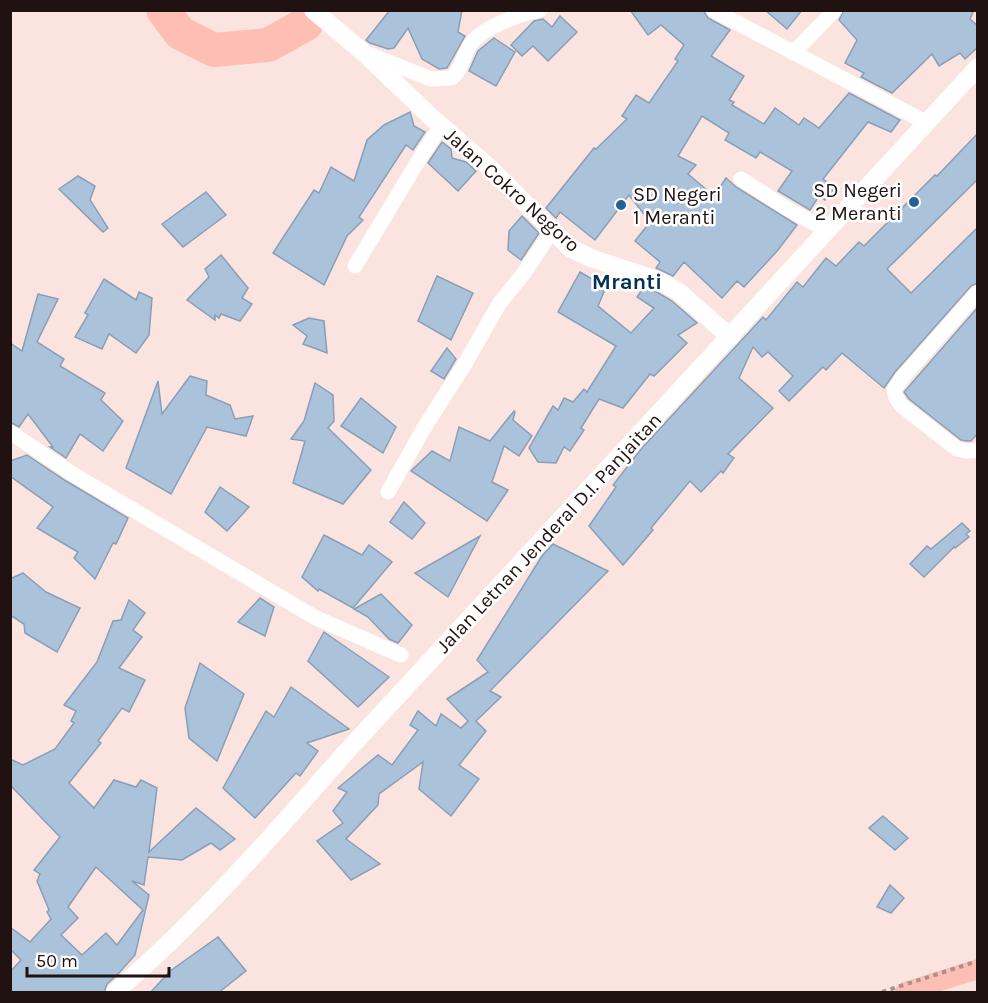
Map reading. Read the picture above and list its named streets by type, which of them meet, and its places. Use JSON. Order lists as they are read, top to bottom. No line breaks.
{"streets":{"street":["Jalan Cokro Negoro","Jalan Letnan Jenderal D.I. Panjaitan"]},"crossings":[["Jalan Cokro Negoro","Jalan Letnan Jenderal D.I. Panjaitan"]],"districts":["Mranti"],"places":["SD Negeri 2 Meranti","SD Negeri 1 Meranti"],"scale_bar":"50 m"}
